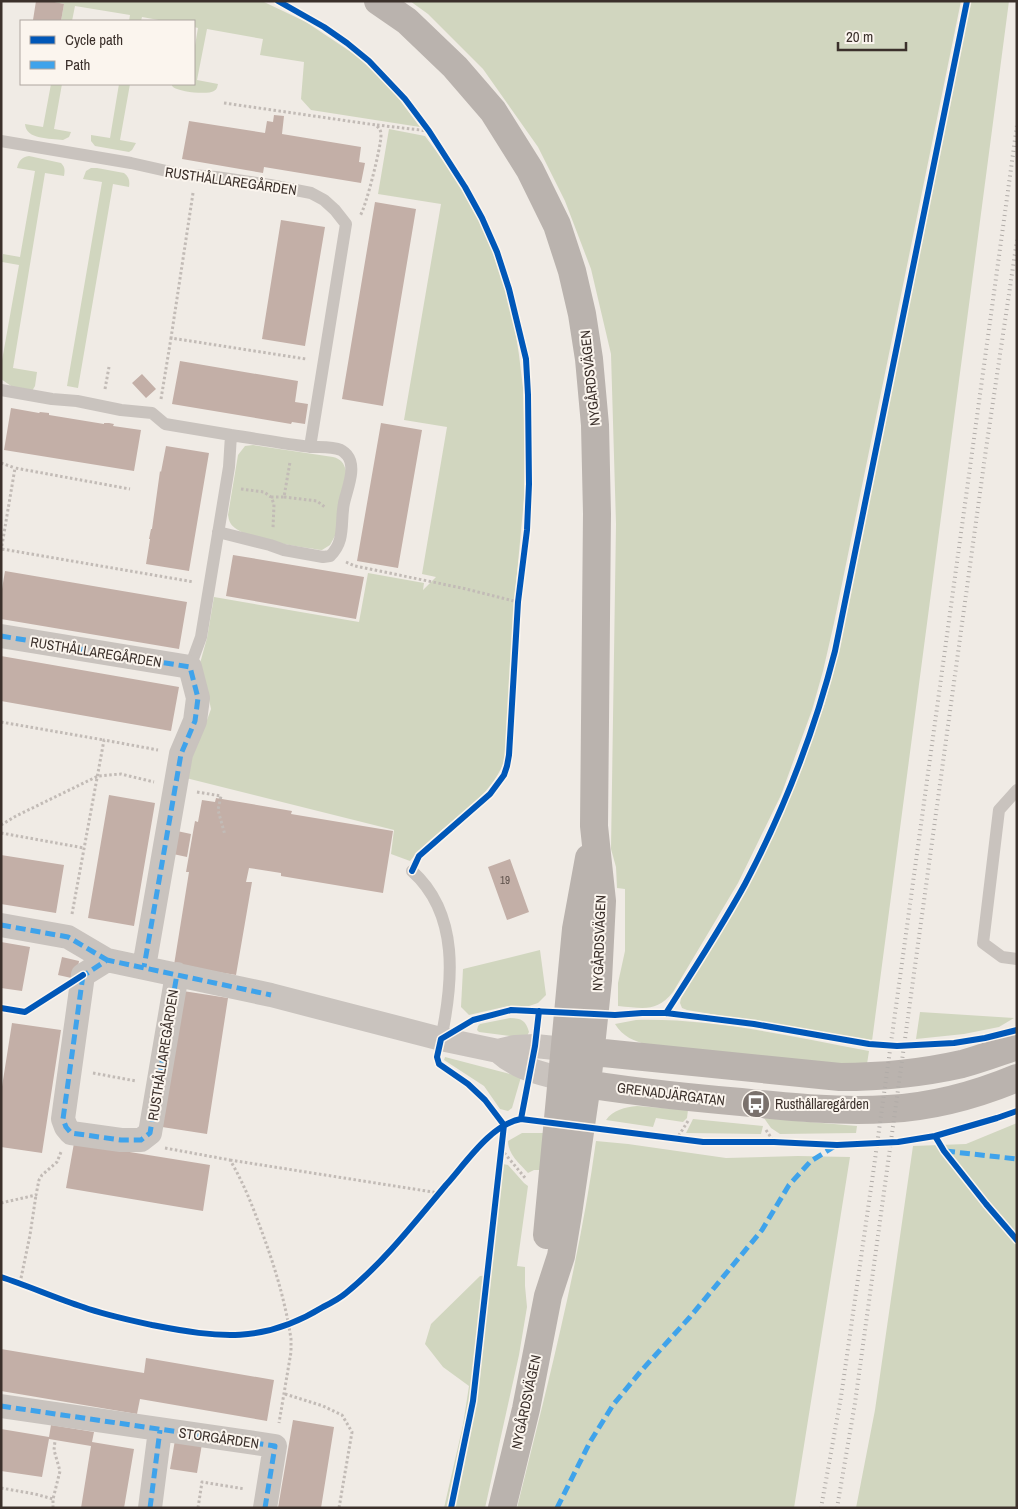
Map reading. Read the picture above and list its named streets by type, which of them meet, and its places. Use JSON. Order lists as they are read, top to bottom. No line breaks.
{"streets":{"street":["RUSTHÅLLAREGÅRDEN","NYGÅRDSVÄGEN","GRENADJÄRGATAN","STORGÅRDEN"]},"crossings":[["RUSTHÅLLAREGÅRDEN","NYGÅRDSVÄGEN"],["RUSTHÅLLAREGÅRDEN","GRENADJÄRGATAN"],["NYGÅRDSVÄGEN","GRENADJÄRGATAN"]],"places":{"bus stop":["Rusthållaregården"]},"house_numbers":["19"],"legend":["Cycle path","Path"],"scale_bar":"20 m"}
